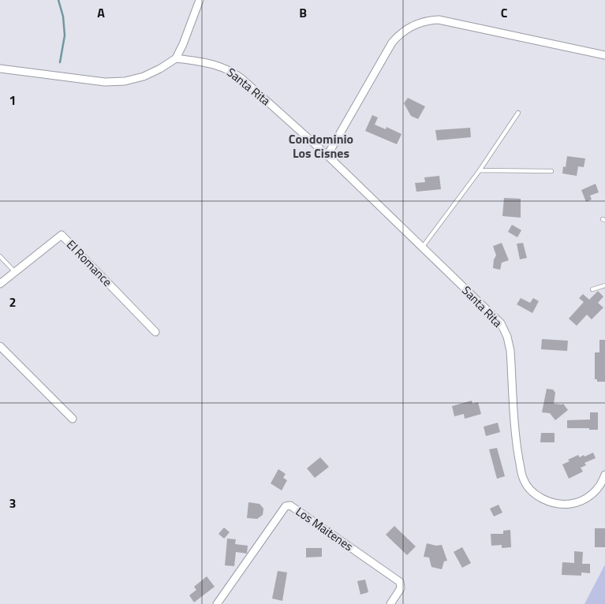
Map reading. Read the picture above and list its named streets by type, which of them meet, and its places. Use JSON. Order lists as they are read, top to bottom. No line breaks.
{"streets":{"street":["Santa Rita","El Romance","Los Maitenes"]},"districts":["Condominio Los Cisnes"],"grid":{"columns":["A","B","C"],"rows":["1","2","3"]}}
